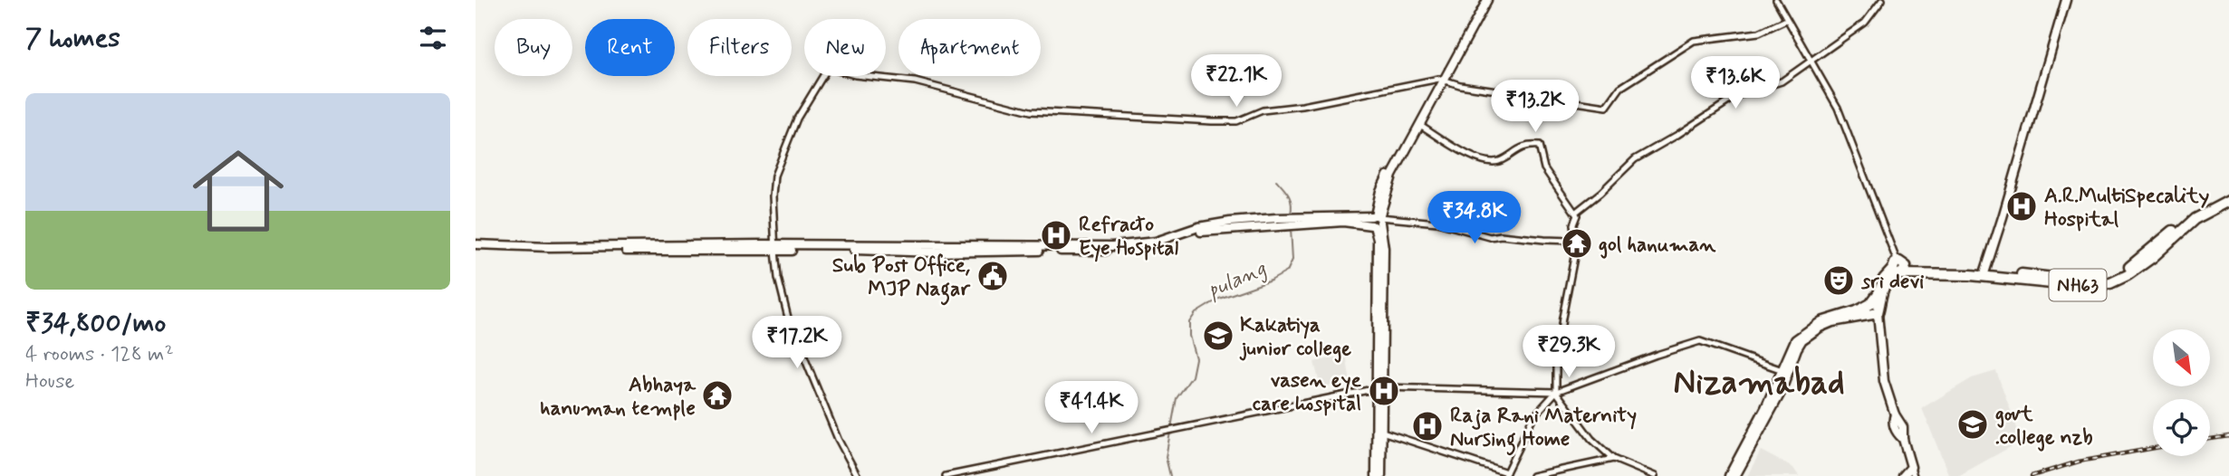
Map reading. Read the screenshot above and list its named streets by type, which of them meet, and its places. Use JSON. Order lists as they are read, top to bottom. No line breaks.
{"streets":{"highway":["NH63"]},"districts":["Nizamabad"],"water":["pulang"],"places":{"hospital":["A.R.MultiSpecality Hospital","Refracto Eye Hospital","vasen eye care hospital","Raja Rani Maternity Nursing Home"],"temple":["gol hanuman","Abhaya hanuman temple"],"public building":["Sub Post Office, MJP Nagar"],"theatre":["sri devi"],"school or university":["Kakatiya junior college","govt .college nzb"]},"north":"bottom right","page":{"heading":"7 homes","chip":["Buy","Rent","Filters","New","Apartment"],"price":["₹22.1K","₹13.6K","₹13.2K","₹34.8K","₹17.2K","₹29.3K","₹41.4K"],"list":[{"name":"₹34,800/mo","note":"4 rooms · 128 m² · House"}]}}
